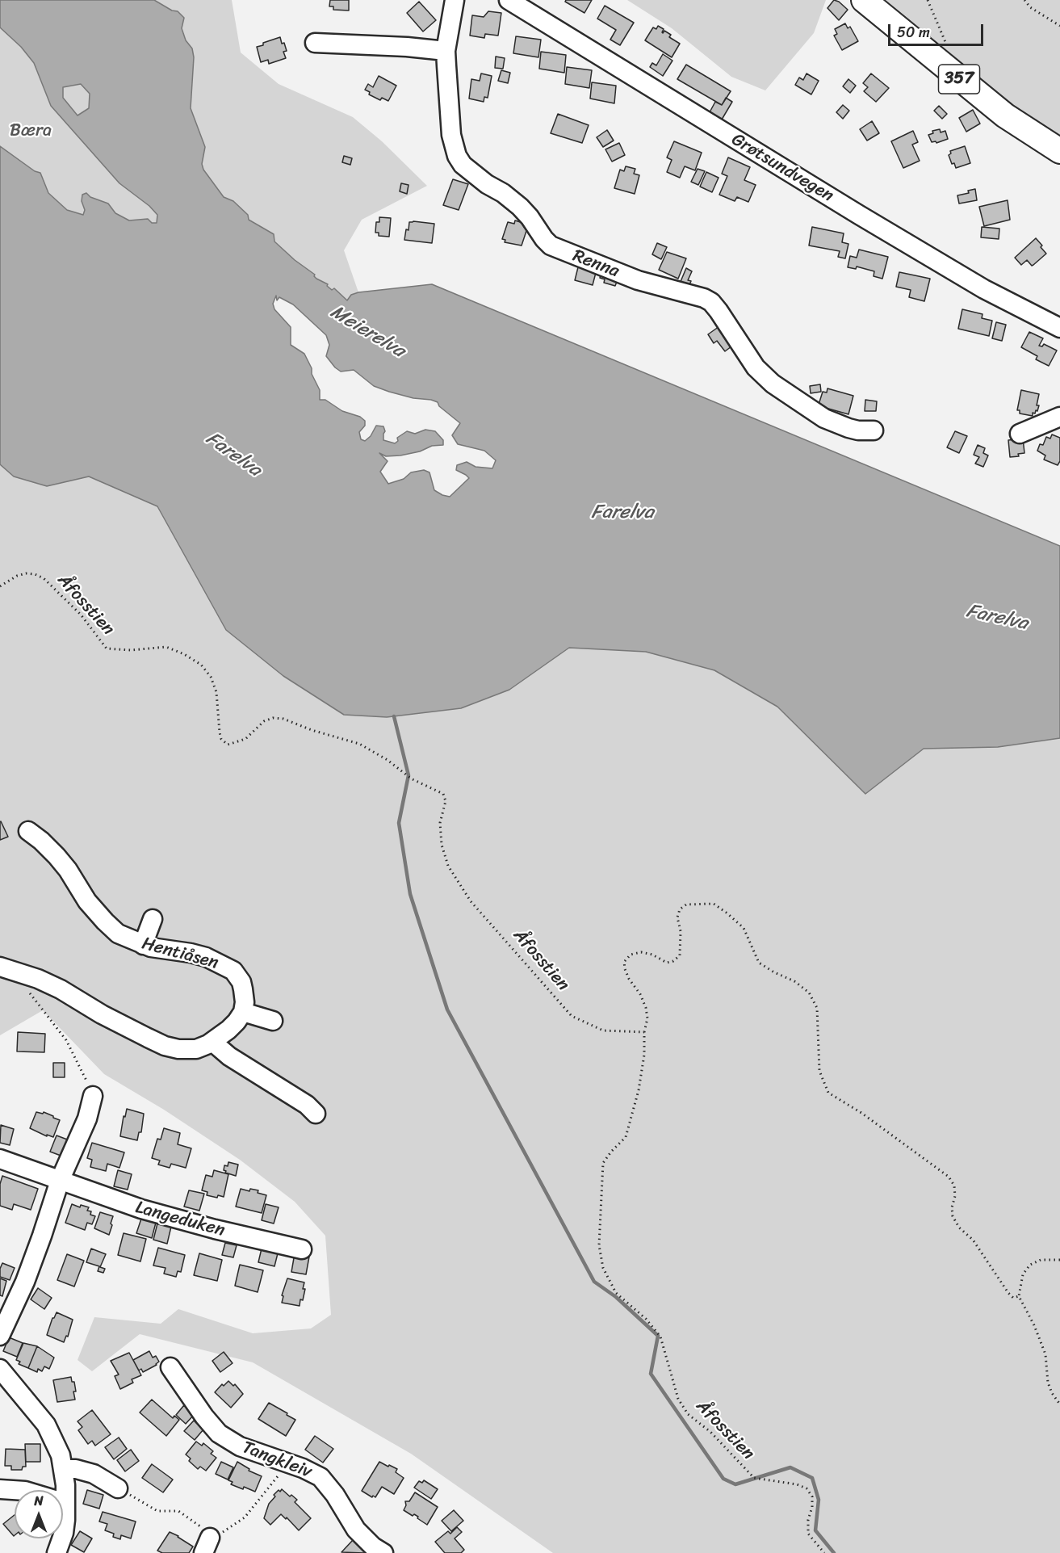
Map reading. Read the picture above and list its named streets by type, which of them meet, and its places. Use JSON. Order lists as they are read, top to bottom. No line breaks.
{"streets":{"main road":["357"],"street":["Grøtsundvegen","Renna","Hentiåsen","Langeduken","Tangkleiv"],"path":["Åfosstien"]},"water":["Meierelva","Farelva"],"parks":["Bæra"],"scale_bar":"50 m","north":"top"}
